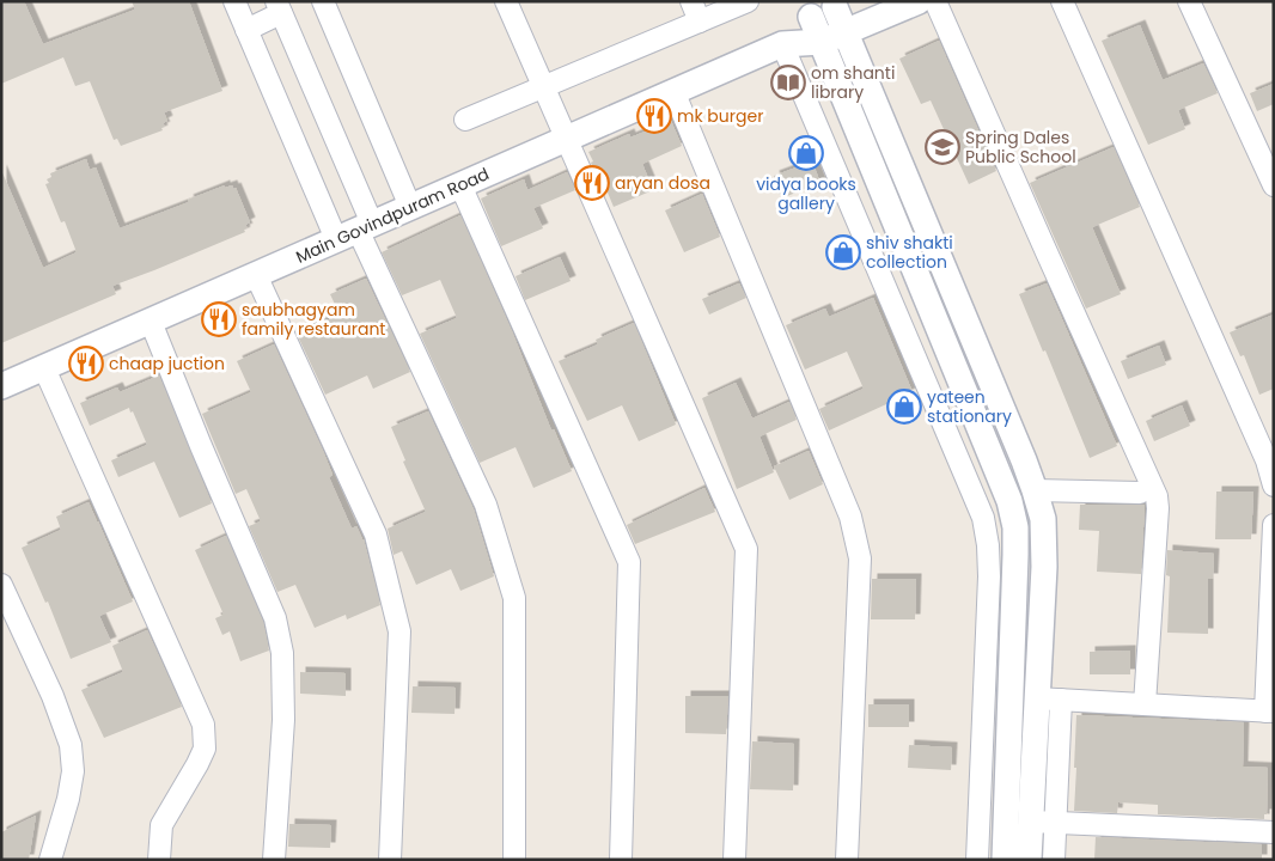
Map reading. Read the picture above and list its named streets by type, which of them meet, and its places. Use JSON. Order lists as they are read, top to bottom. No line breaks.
{"streets":{"street":["Main Govindpuram Road"]},"places":{"library":["om shanti library"],"restaurant":["mk burger","aryan dosa","saubhagyam family restaurant","chaap juction"],"school or university":["Spring Dales Public School"],"shop":["vidya books gallery","shiv shakti collection","yateen stationary"]}}
